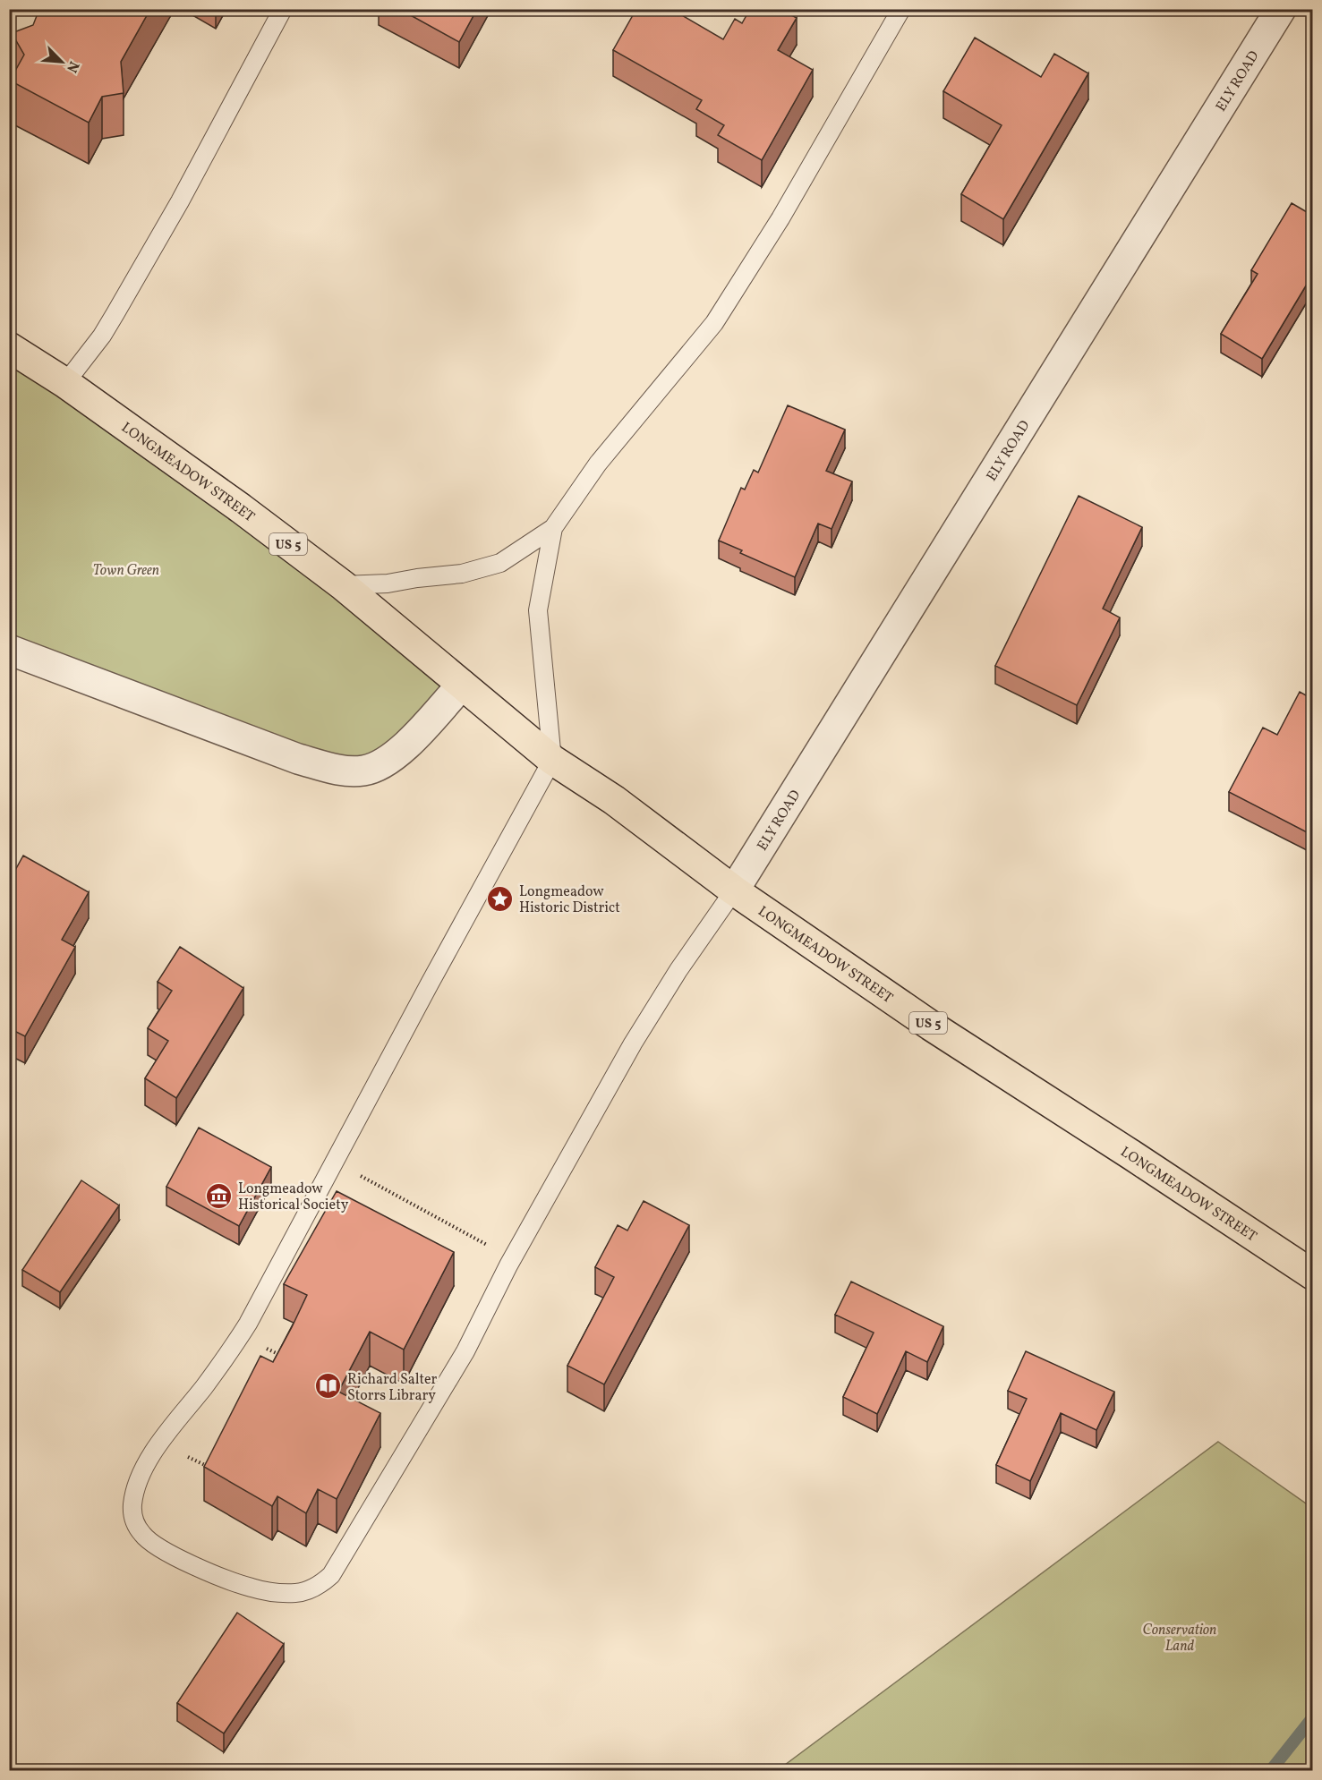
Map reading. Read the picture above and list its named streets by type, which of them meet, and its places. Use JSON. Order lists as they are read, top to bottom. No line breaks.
{"streets":{"main road":["LONGMEADOW STREET","US 5"],"street":["ELY ROAD"]},"crossings":[["ELY ROAD","LONGMEADOW STREET"]],"parks":["Town Green","Conservation Land"],"places":{"place":["Longmeadow Historic District"],"museum":["Longmeadow Historical Society"],"library":["Richard Salter Storrs Library"]},"north":"bottom right"}
